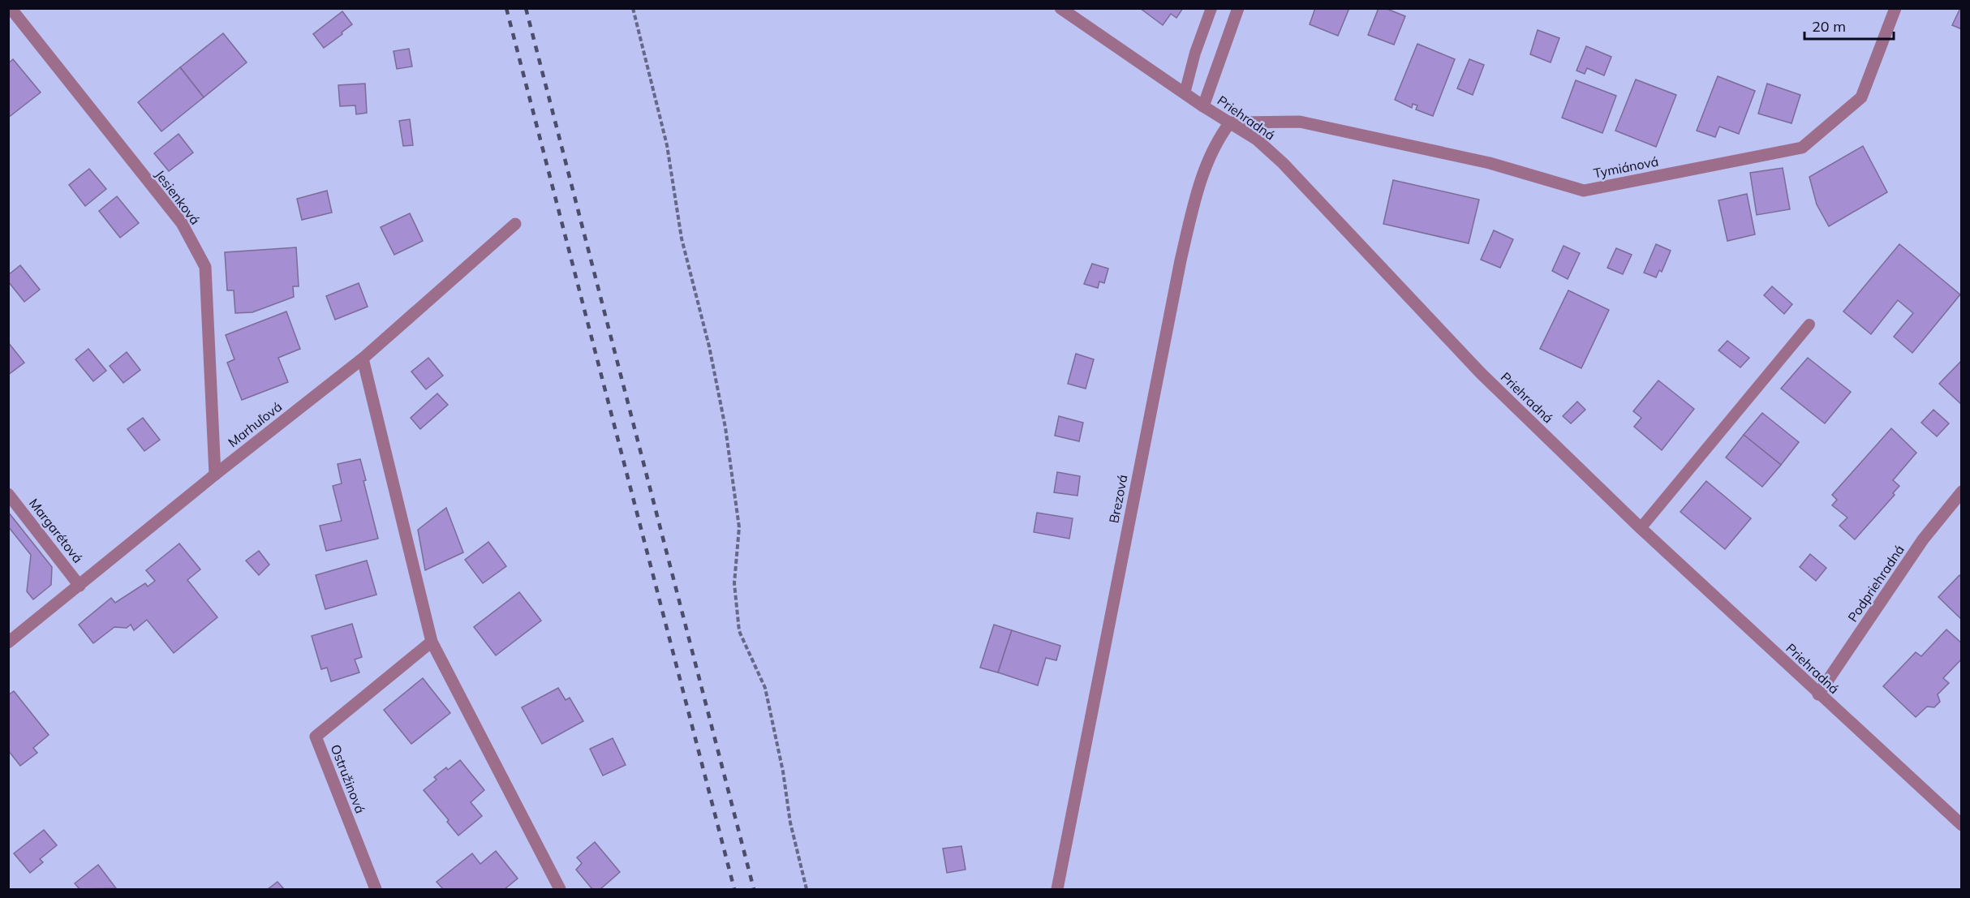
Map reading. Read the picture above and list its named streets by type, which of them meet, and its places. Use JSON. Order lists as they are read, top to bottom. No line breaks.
{"streets":{"street":["Priehradná","Tymiánová","Jesienková","Marhuľová","Brezová","Margarétová","Podpriehradná","Ostružinová"]},"crossings":[["Priehradná","Tymiánová"],["Priehradná","Brezová"],["Priehradná","Podpriehradná"],["Tymiánová","Brezová"],["Jesienková","Marhuľová"],["Marhuľová","Margarétová"]],"scale_bar":"20 m"}
